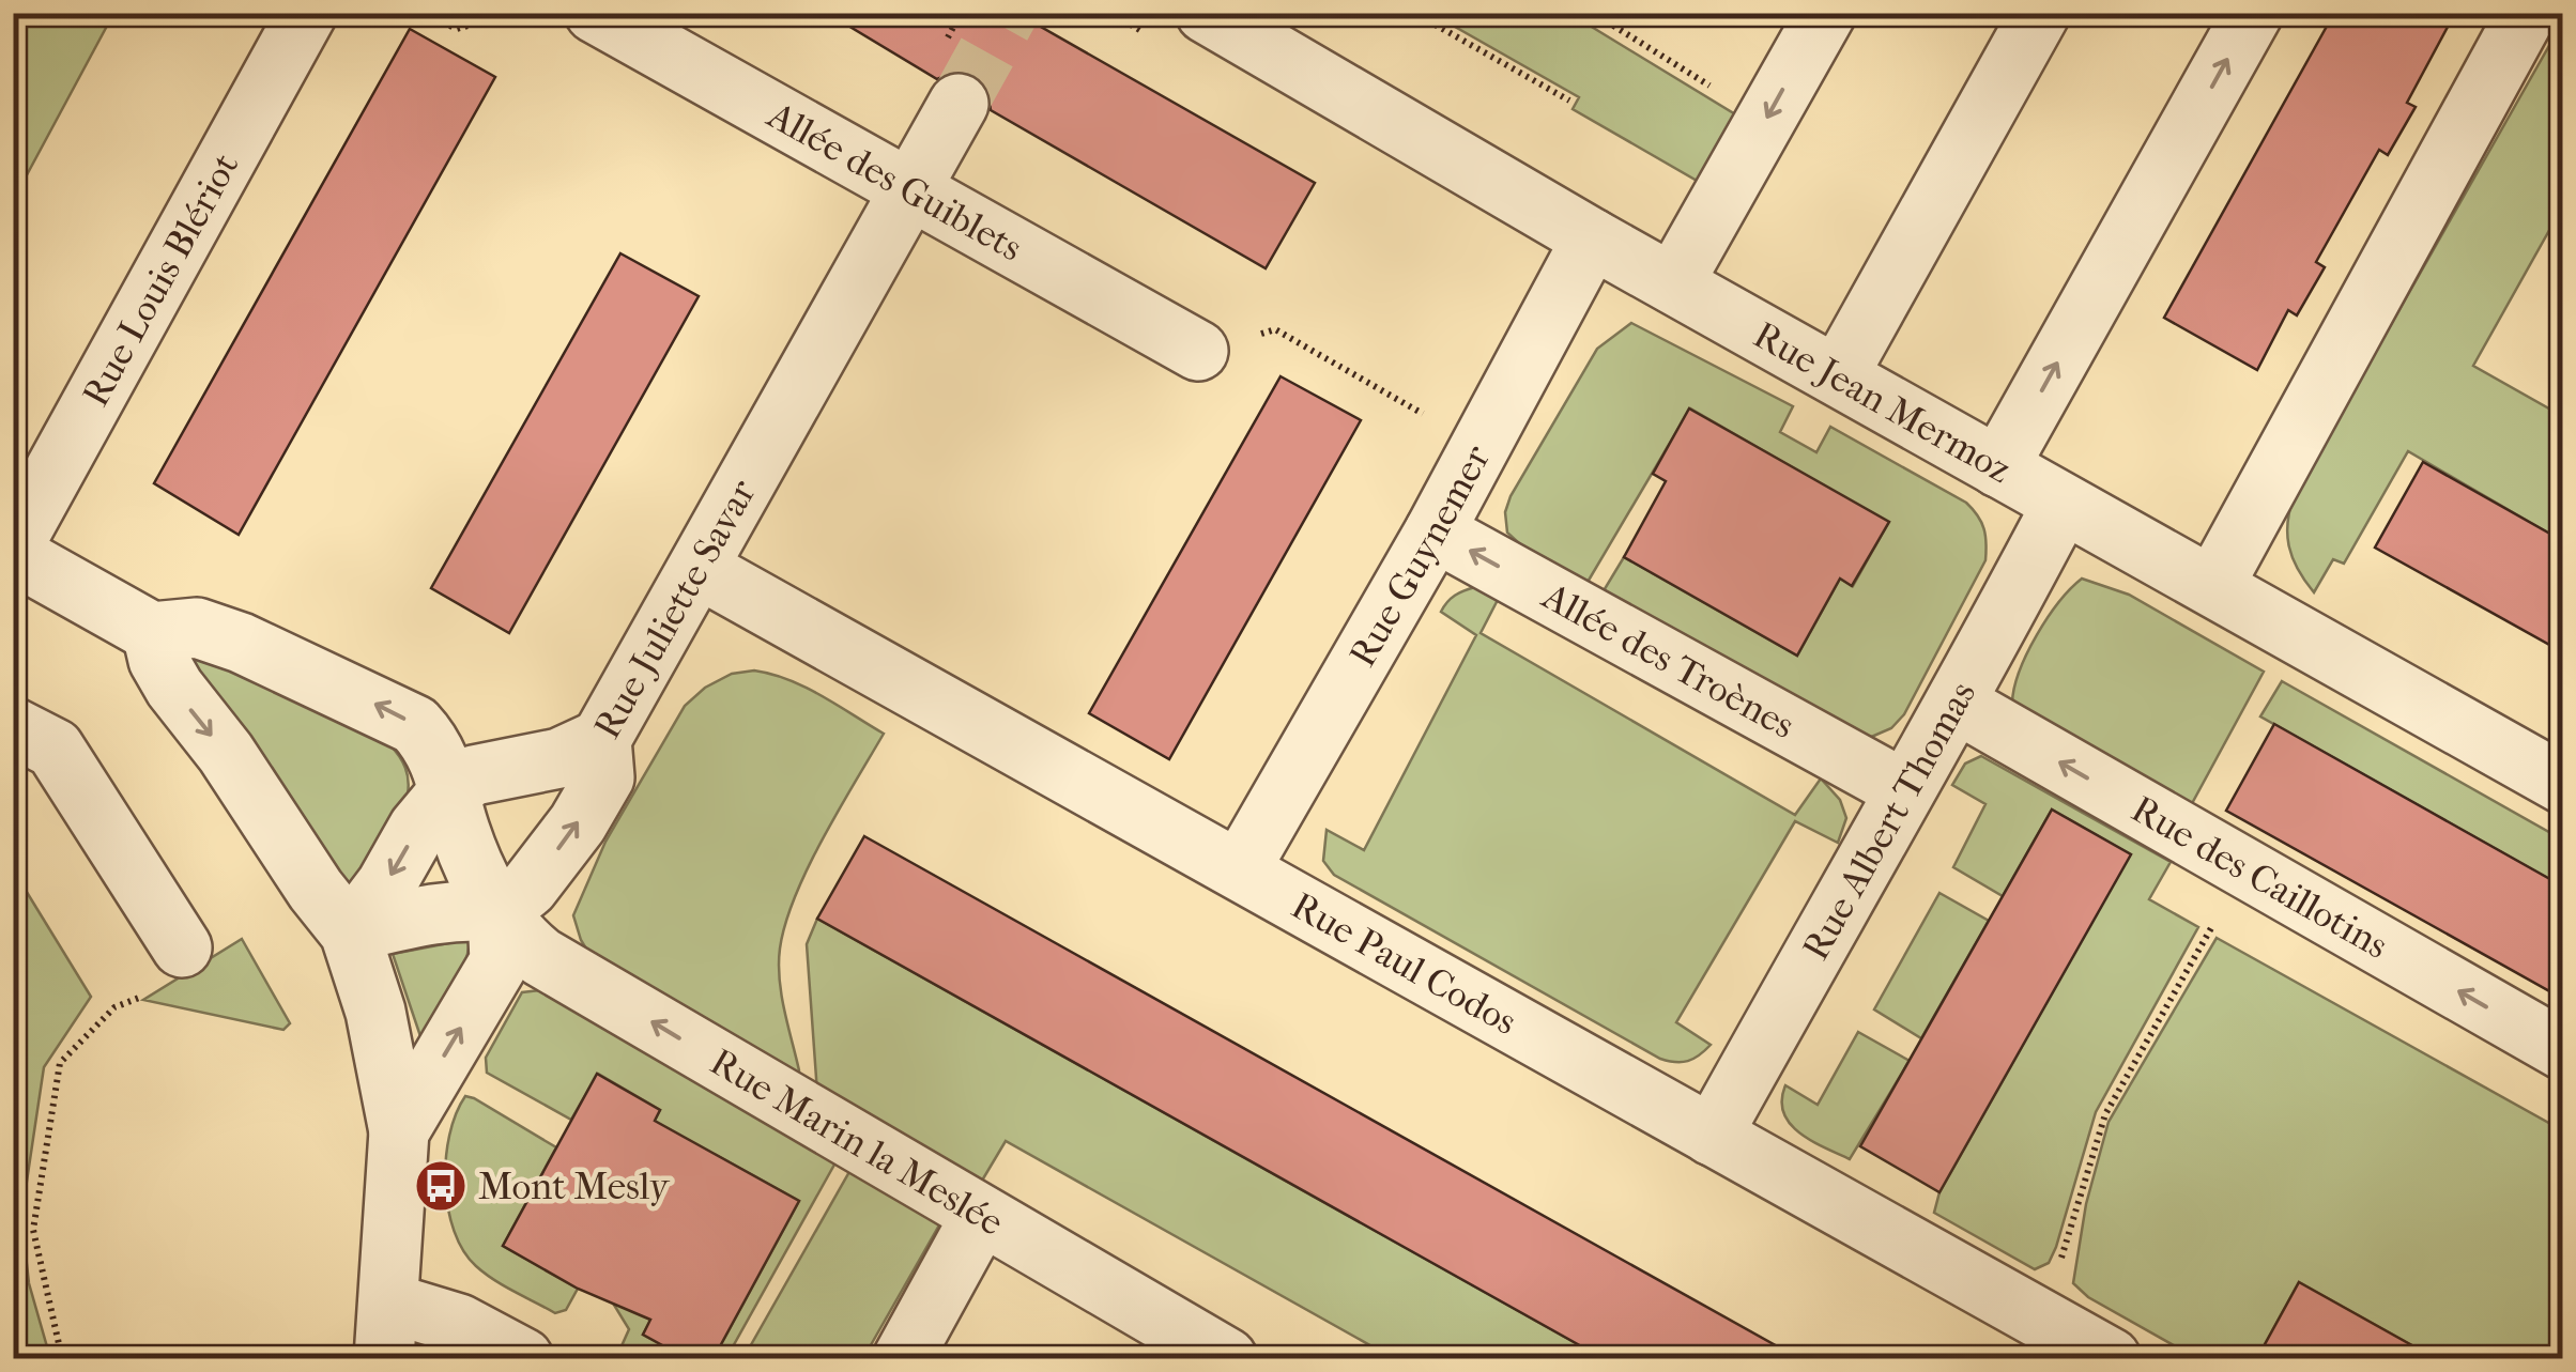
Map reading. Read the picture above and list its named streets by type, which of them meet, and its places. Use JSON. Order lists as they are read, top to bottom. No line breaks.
{"streets":{"street":["Allée des Guiblets","Rue Louis Blériot","Rue Jean Mermoz","Rue Guynemer","Rue Juliette Savar","Allée des Troènes","Rue Albert Thomas","Rue des Caillotins","Rue Paul Codos","Rue Marin la Meslée"]},"crossings":[["Allée des Guiblets","Rue Juliette Savar"],["Rue Jean Mermoz","Rue Guynemer"],["Rue Jean Mermoz","Rue Albert Thomas"],["Rue Guynemer","Allée des Troènes"],["Rue Guynemer","Rue Paul Codos"],["Rue Juliette Savar","Rue Paul Codos"],["Rue Juliette Savar","Rue Marin la Meslée"],["Allée des Troènes","Rue Albert Thomas"],["Rue Albert Thomas","Rue des Caillotins"],["Rue Albert Thomas","Rue Paul Codos"]],"one_way":["Allée des Troènes","Rue des Caillotins","Rue Marin la Meslée"],"places":{"bus stop":["Mont Mesly"]}}
